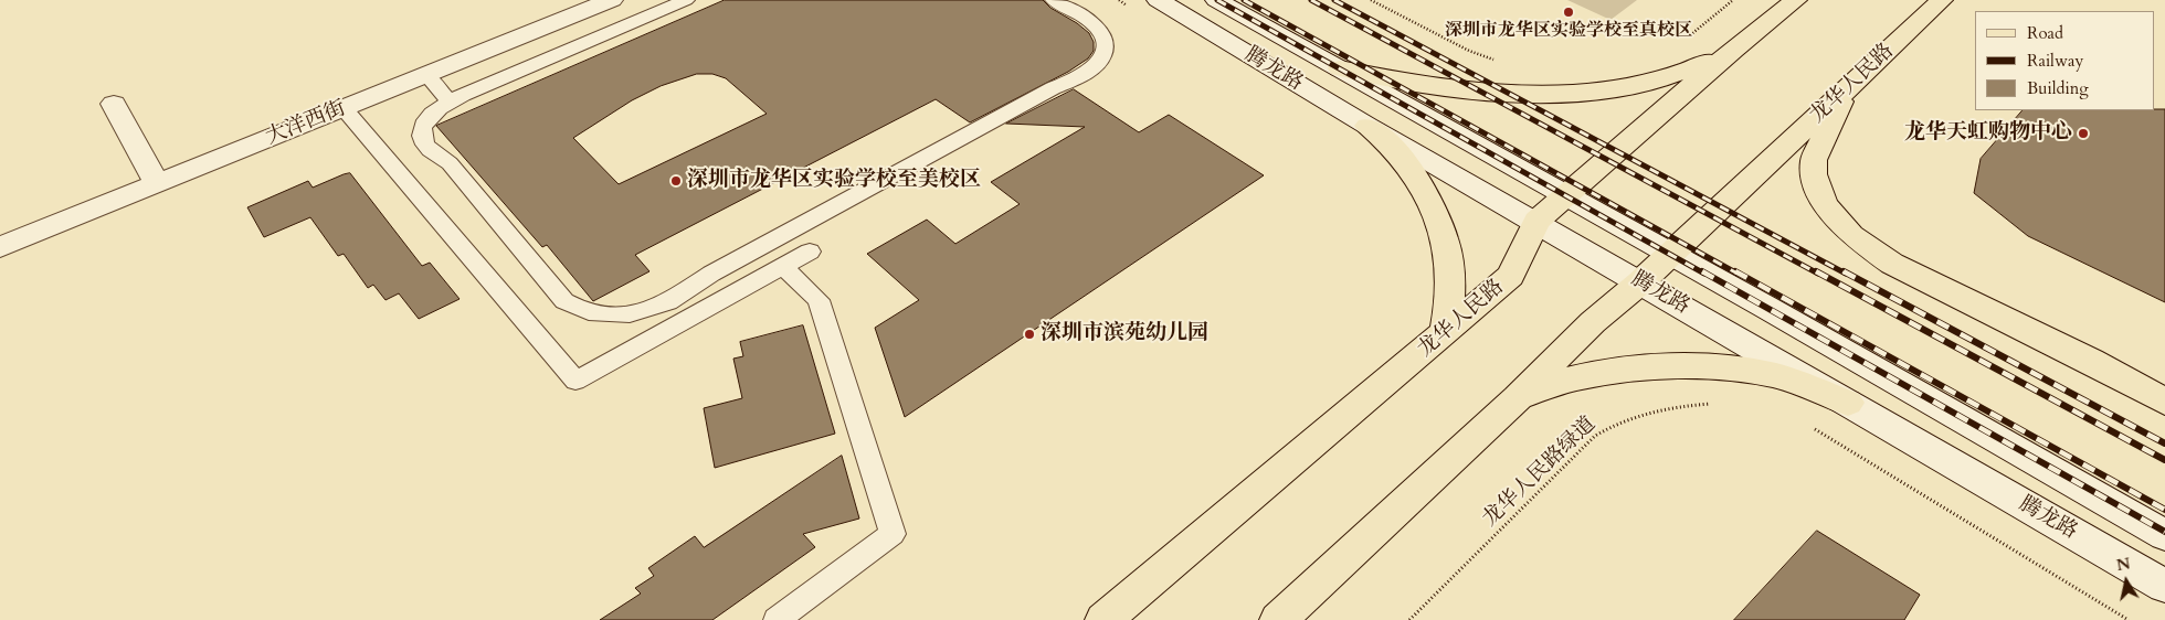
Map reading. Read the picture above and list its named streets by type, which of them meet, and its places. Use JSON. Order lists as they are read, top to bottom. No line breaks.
{"streets":{"main road":["腾龙路","龙华人民路","大洋西街"],"path":["龙华人民路绿道"]},"crossings":[["腾龙路","龙华人民路"]],"places":["深圳市龙华区实验学校至真校区","龙华天虹购物中心","深圳市龙华区实验学校至美校区","深圳市滨苑幼儿园"],"legend":["Road","Railway","Building"],"north":"top"}
